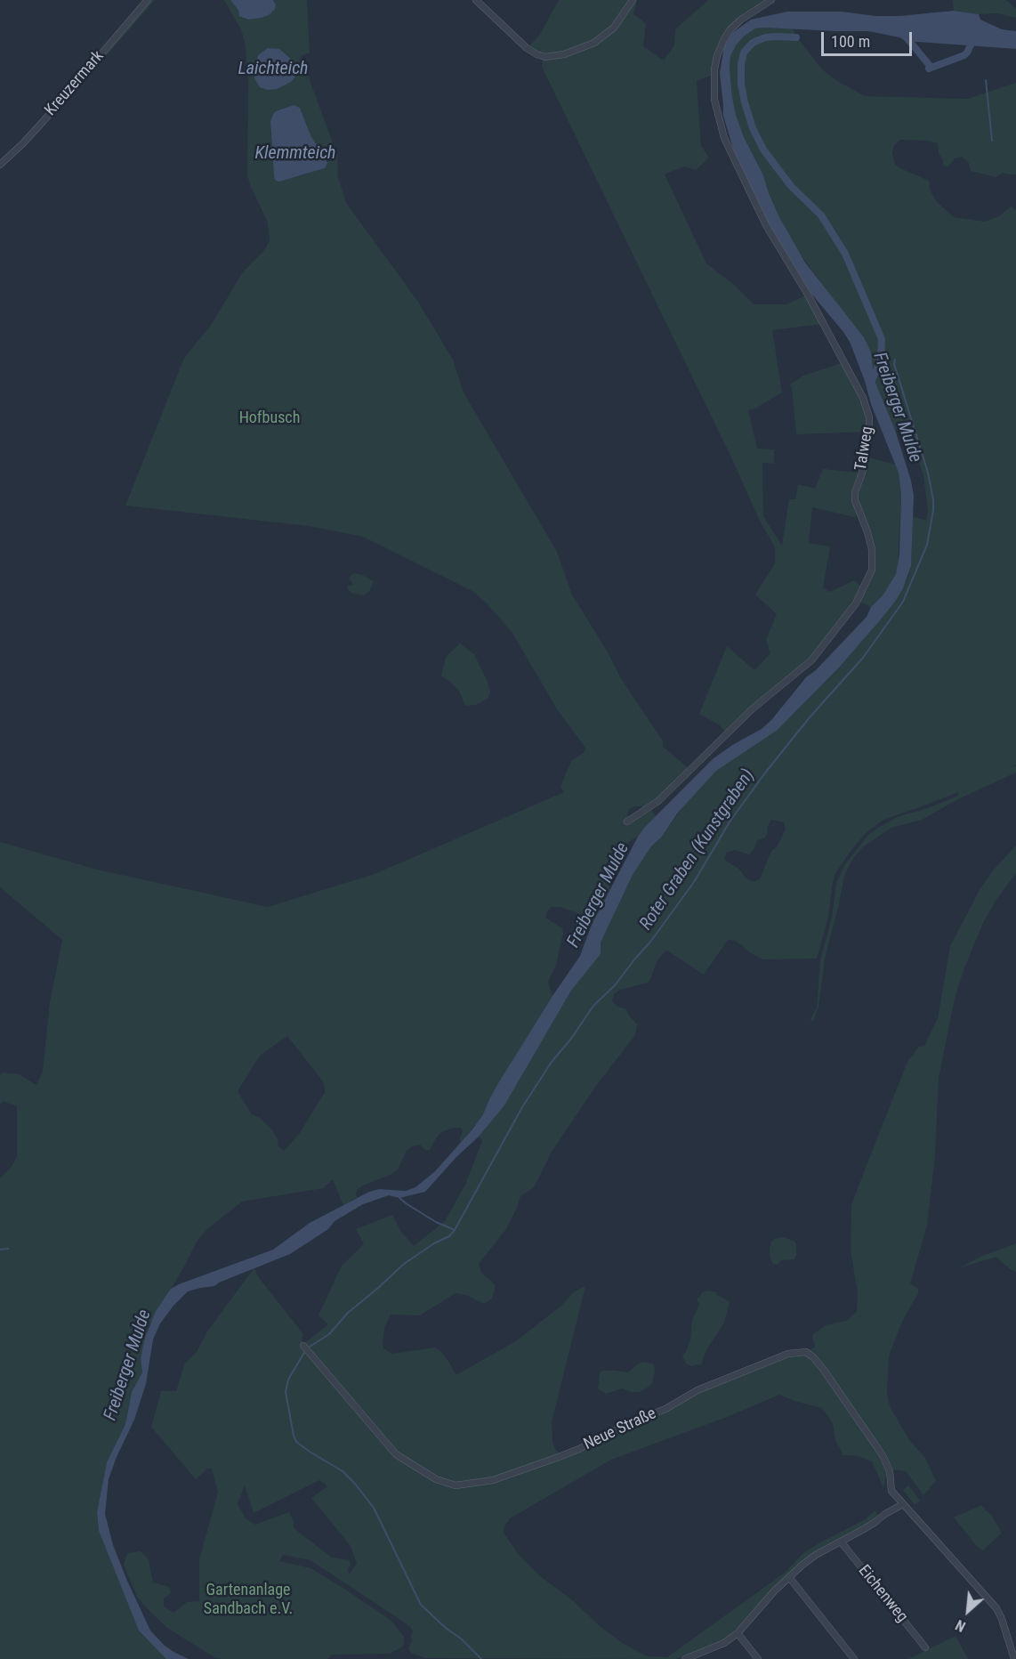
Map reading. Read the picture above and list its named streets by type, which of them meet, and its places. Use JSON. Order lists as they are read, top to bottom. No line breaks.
{"streets":{"street":["Kreuzermark","Talweg","Neue Straße","Eichenweg"]},"water":["Laichteich","Klemmteich","Freiberger Mulde","Roter Graben (Kunstgraben)"],"parks":["Hofbusch","Gartenanlage Sandbach e.V."],"scale_bar":"100 m","north":"bottom left"}
